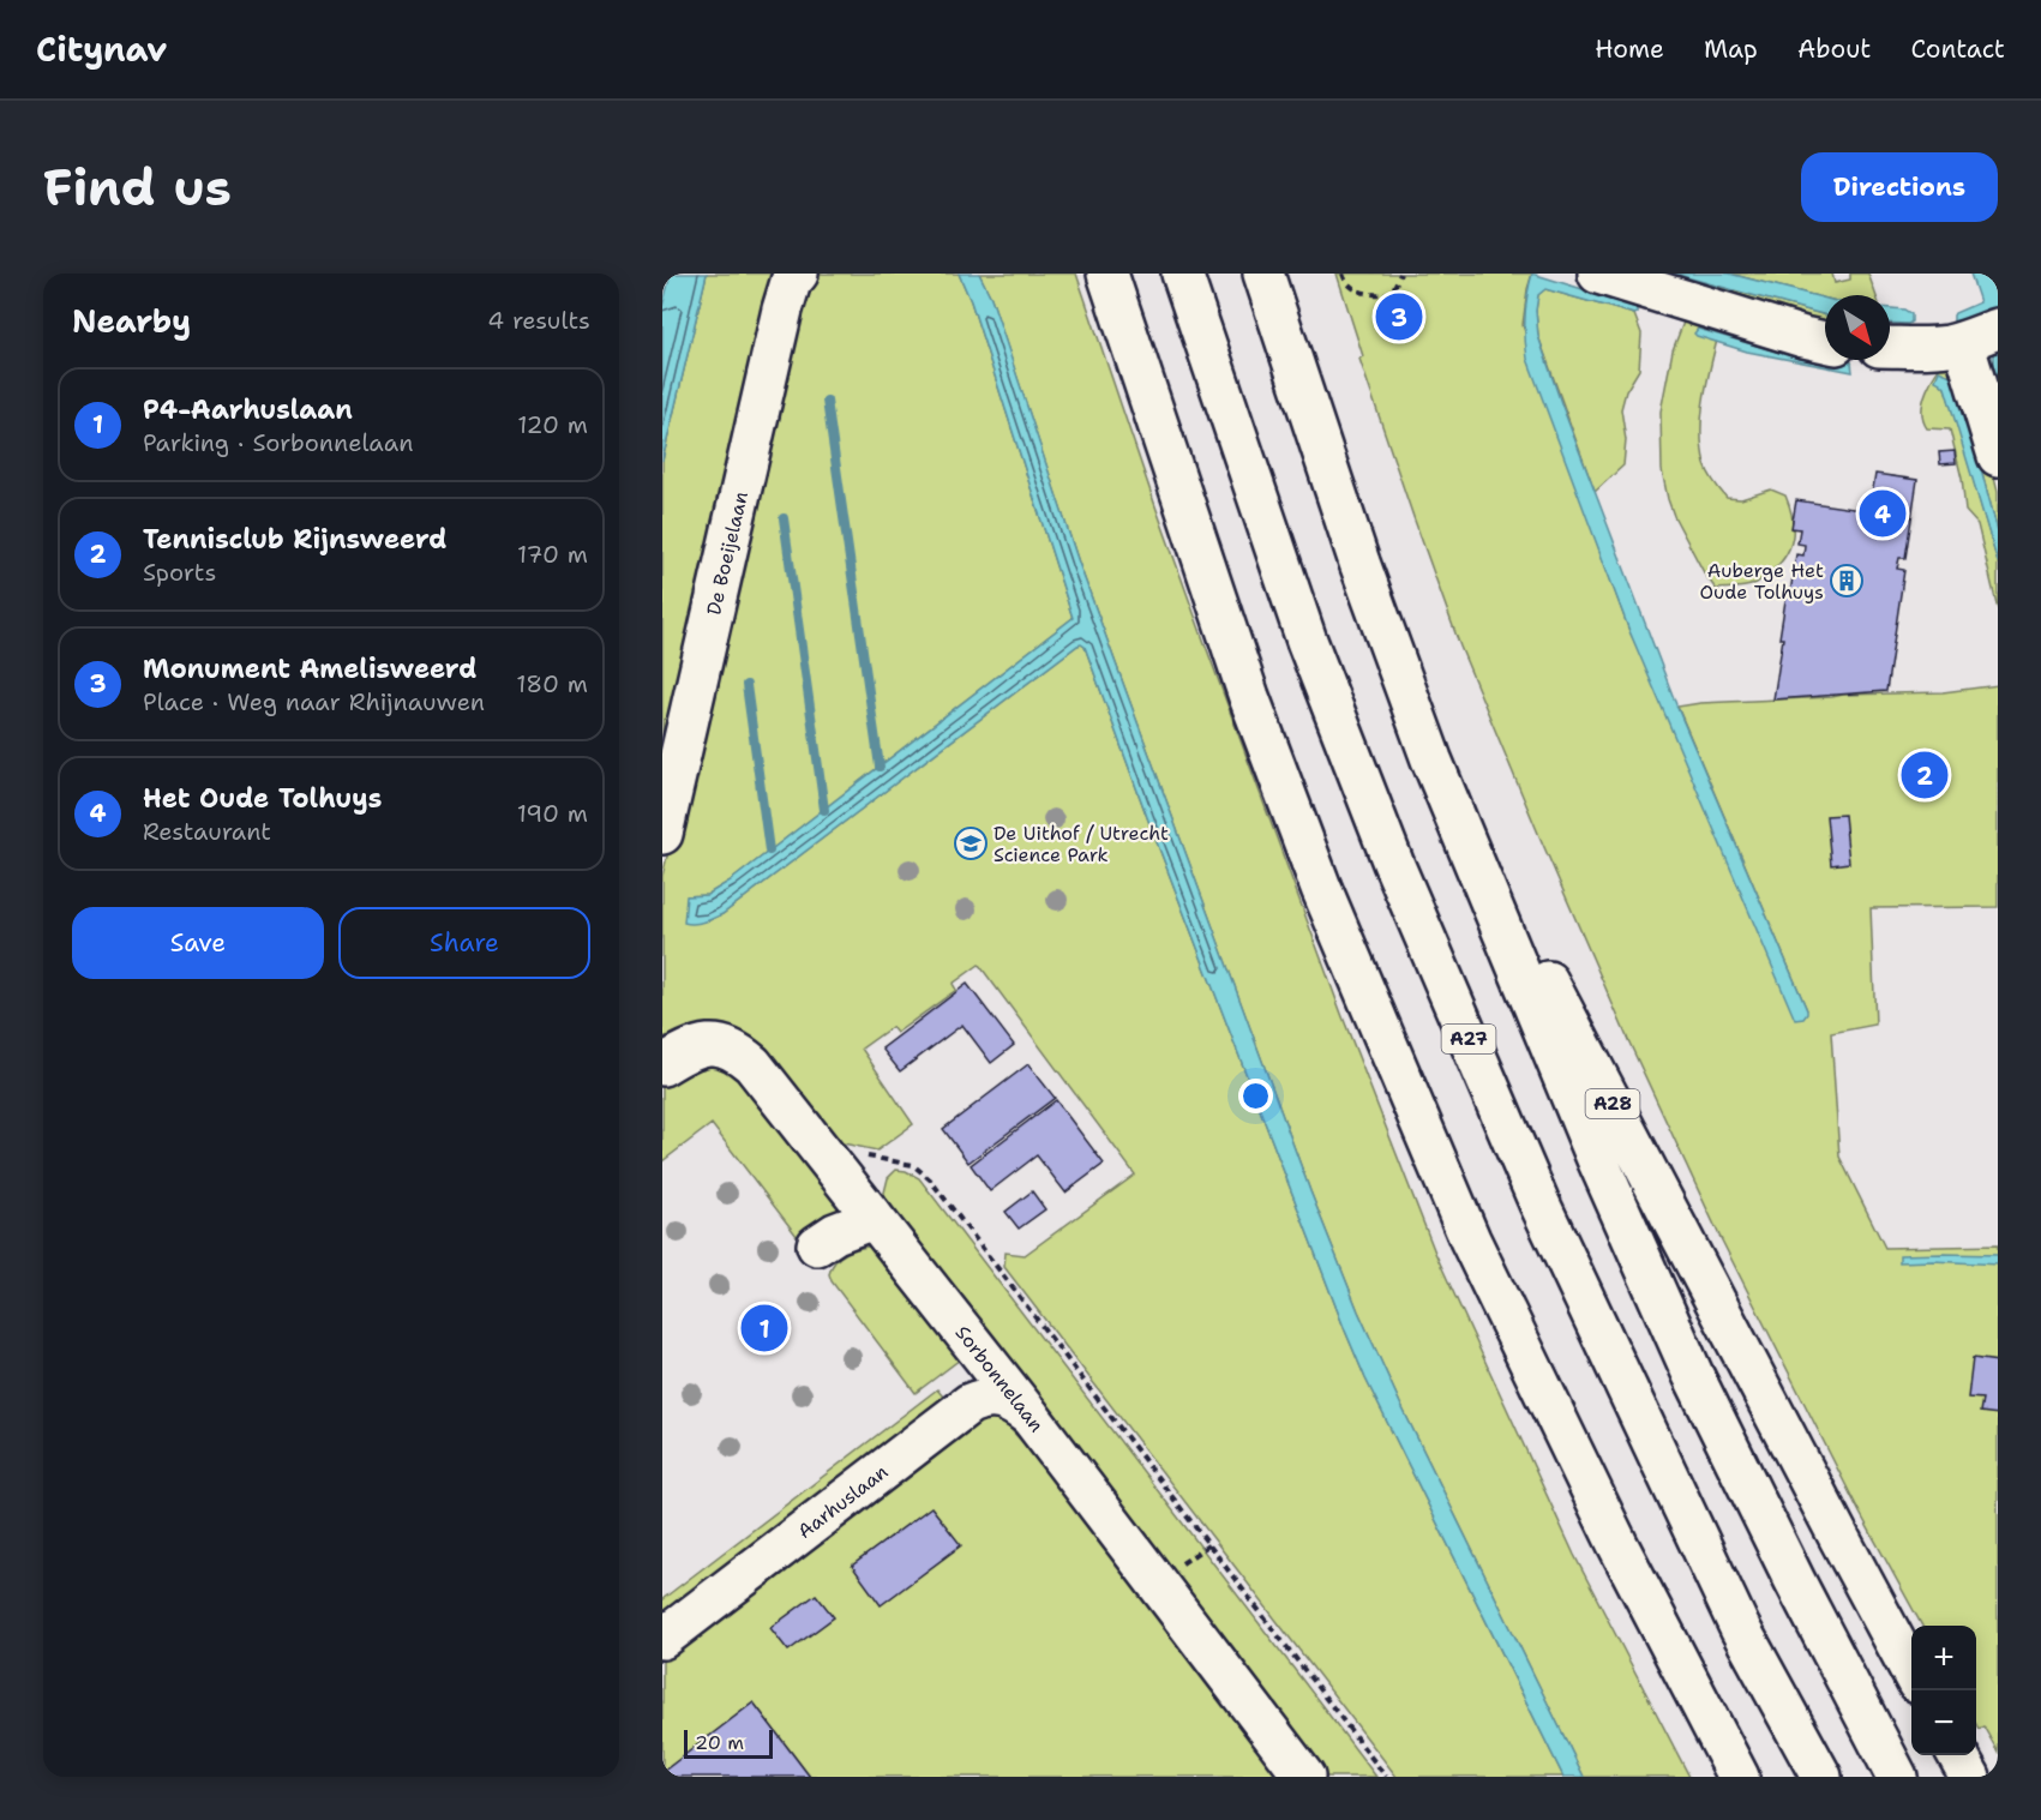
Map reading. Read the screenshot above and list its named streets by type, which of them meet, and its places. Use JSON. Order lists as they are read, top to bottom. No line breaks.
{"streets":{"main road":["De Boeijelaan","A27","A28","Sorbonnelaan","Aarhuslaan"]},"crossings":[["Sorbonnelaan","Aarhuslaan"]],"places":{"building":["Auberge Het Oude Tolhuys"],"school or university":["De Uithof / Utrecht Science Park"]},"scale_bar":"20 m","north":"bottom right","page":{"header":"Citynav","nav":["Home","Map","About","Contact"],"buttons":["Directions",["Save","Share"]],"title":"Find us","heading":["Nearby","4 results"],"pins":["3","4","2","1"],"list":[{"mark":"1","name":"P4-Aarhuslaan","note":"Parking · Sorbonnelaan","value":"120 m"},{"mark":"2","name":"Tennisclub Rijnsweerd","note":"Sports","value":"170 m"},{"mark":"3","name":"Monument Amelisweerd","note":"Place · Weg naar Rhijnauwen","value":"180 m"},{"mark":"4","name":"Het Oude Tolhuys","note":"Restaurant","value":"190 m"}],"map_buttons":["+","−"],"scale":"20 m"}}
